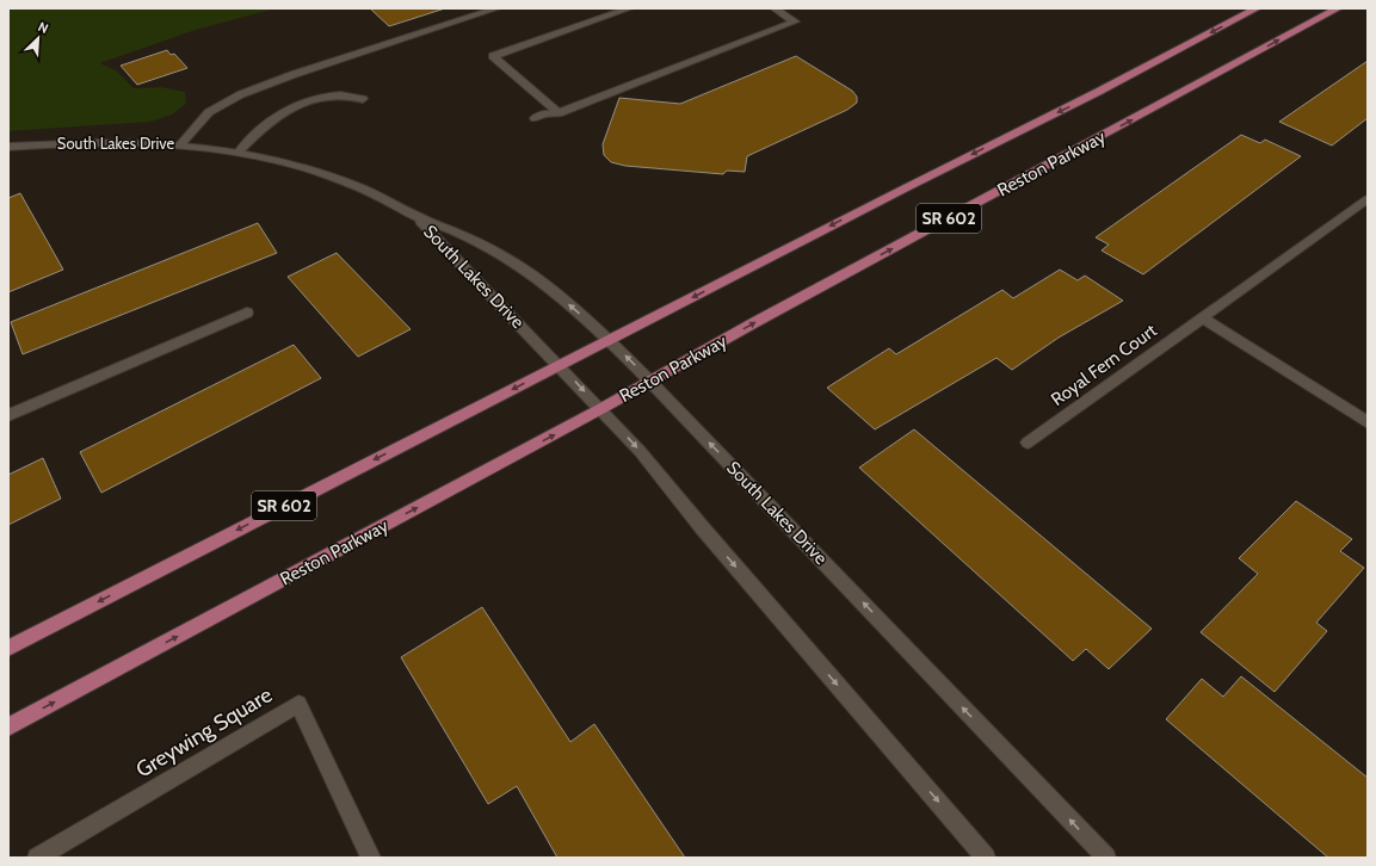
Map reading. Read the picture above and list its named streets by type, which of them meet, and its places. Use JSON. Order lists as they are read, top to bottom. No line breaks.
{"streets":{"main road":["Reston Parkway","SR 602"],"street":["South Lakes Drive","Royal Fern Court","Greywing Square"]},"crossings":[["South Lakes Drive","Reston Parkway"],["South Lakes Drive","SR 602"]],"north":"top right"}
